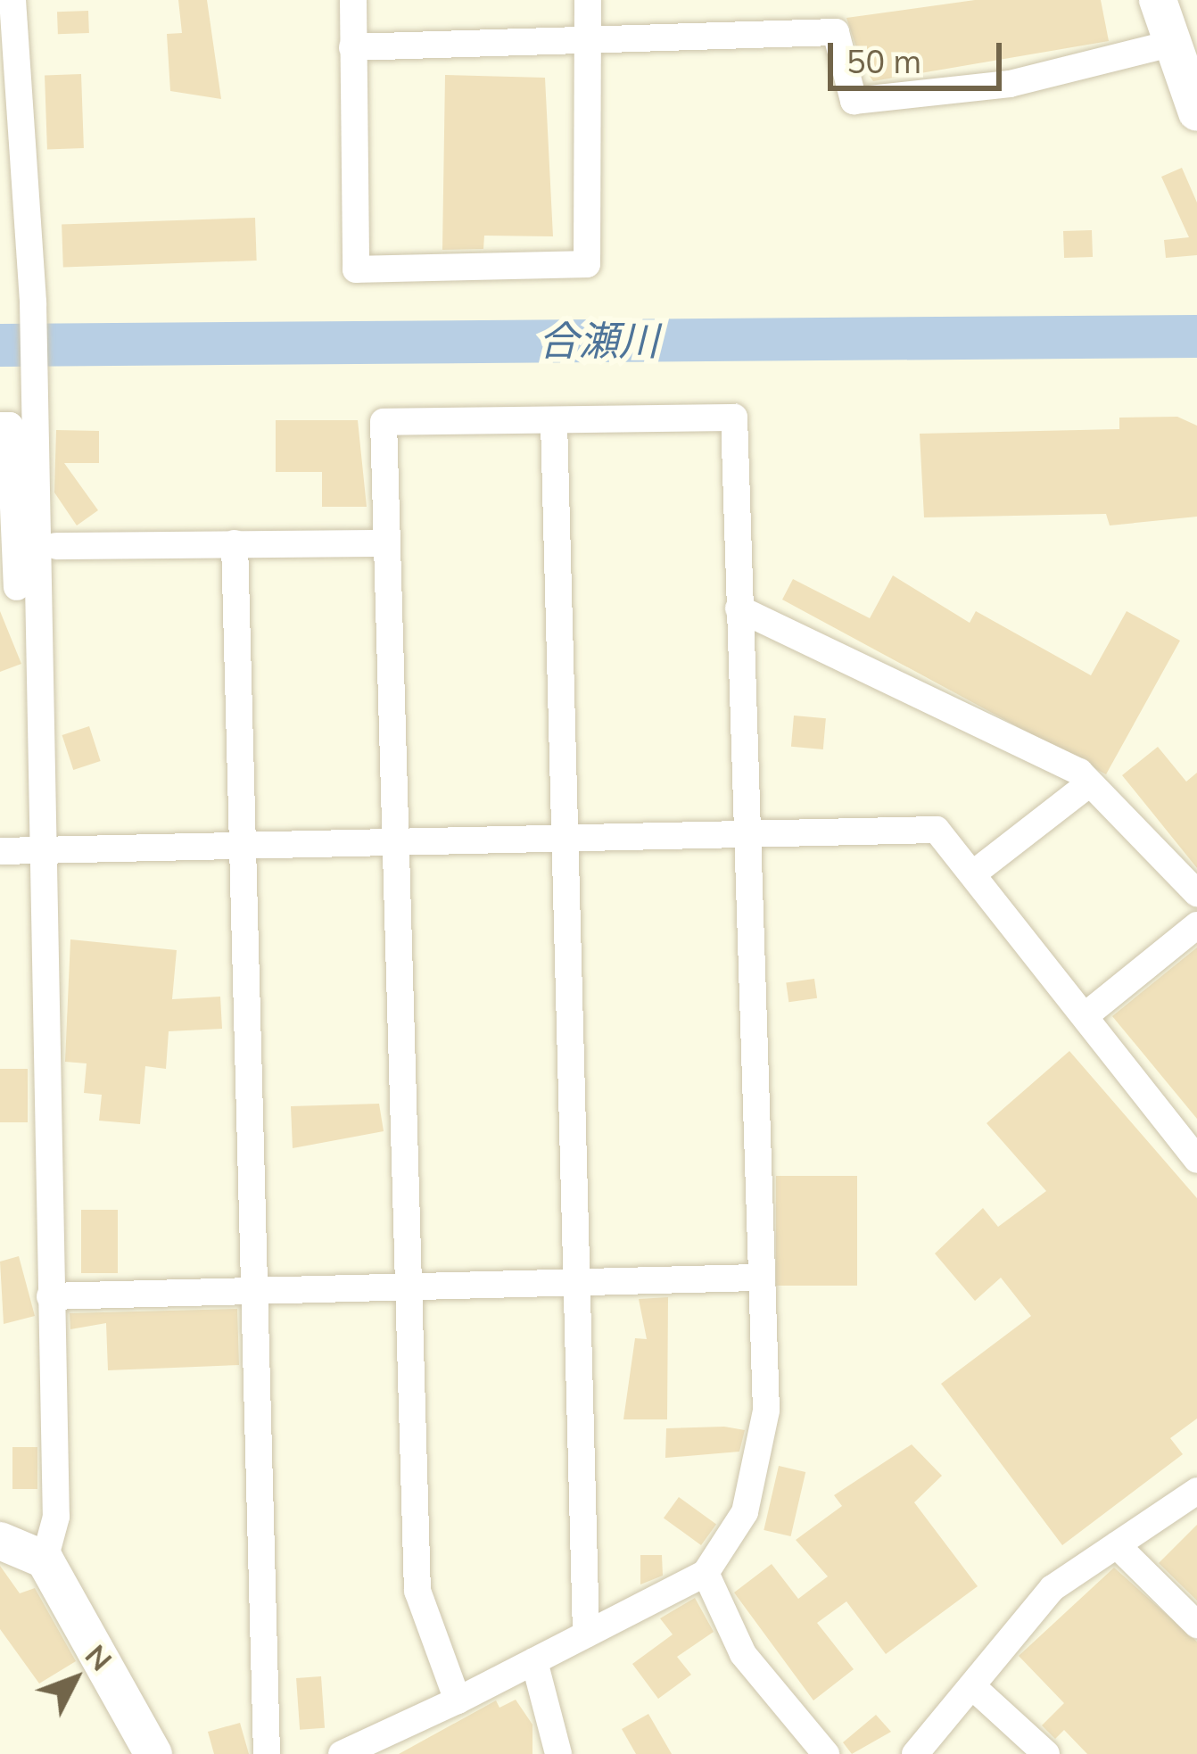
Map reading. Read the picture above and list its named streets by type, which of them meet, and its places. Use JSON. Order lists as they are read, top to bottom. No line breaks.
{"water":["合瀬川"],"scale_bar":"50 m","north":"top right"}
